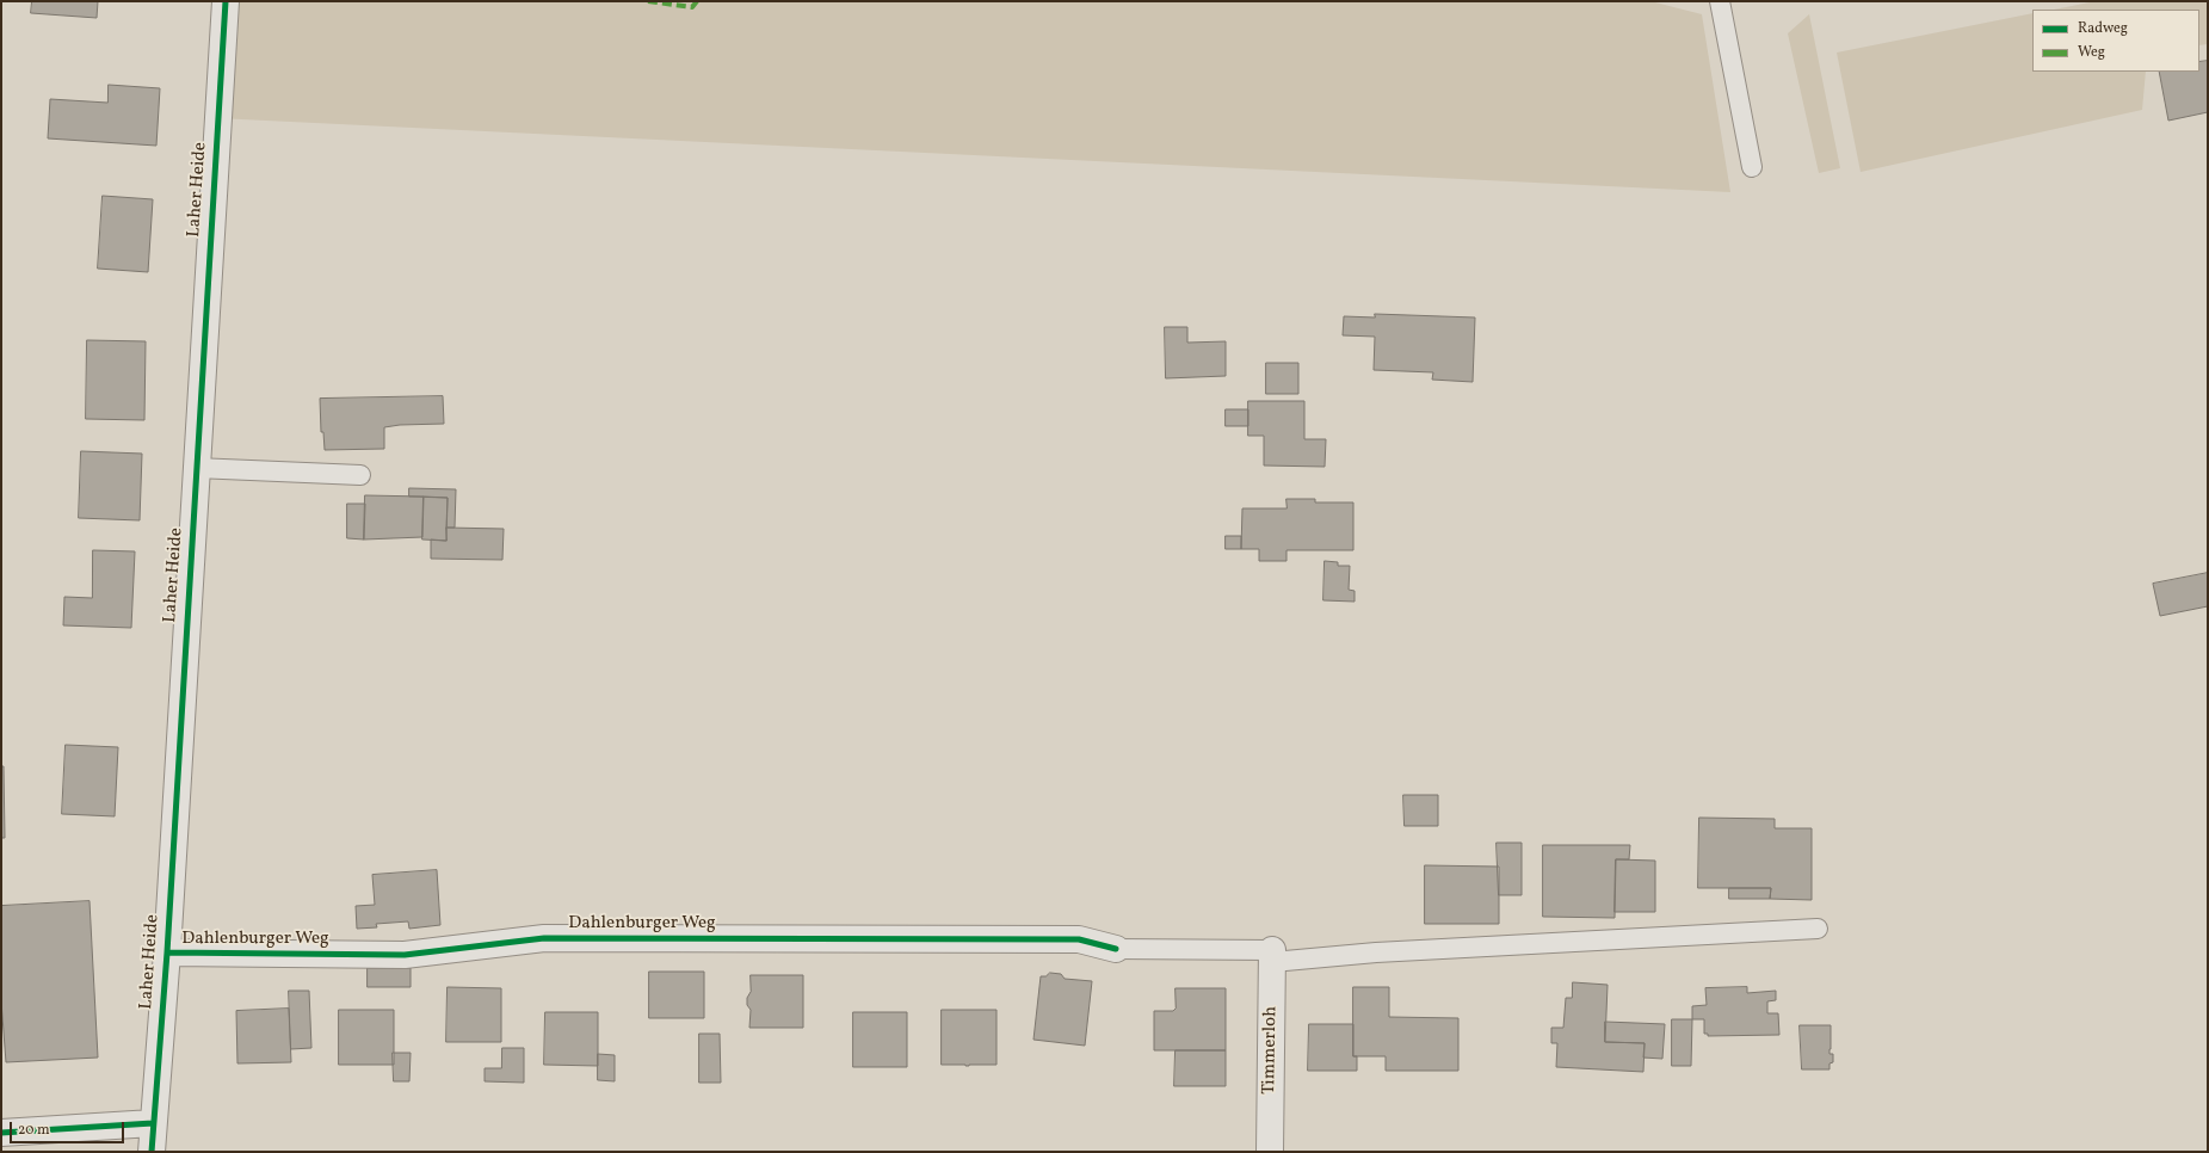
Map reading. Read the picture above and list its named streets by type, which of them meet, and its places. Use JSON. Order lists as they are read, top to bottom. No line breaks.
{"streets":{"street":["Laher Heide","Dahlenburger Weg","Timmerloh"]},"crossings":[["Laher Heide","Dahlenburger Weg"],["Dahlenburger Weg","Timmerloh"]],"legend":["Radweg","Weg"],"scale_bar":"20 m"}
